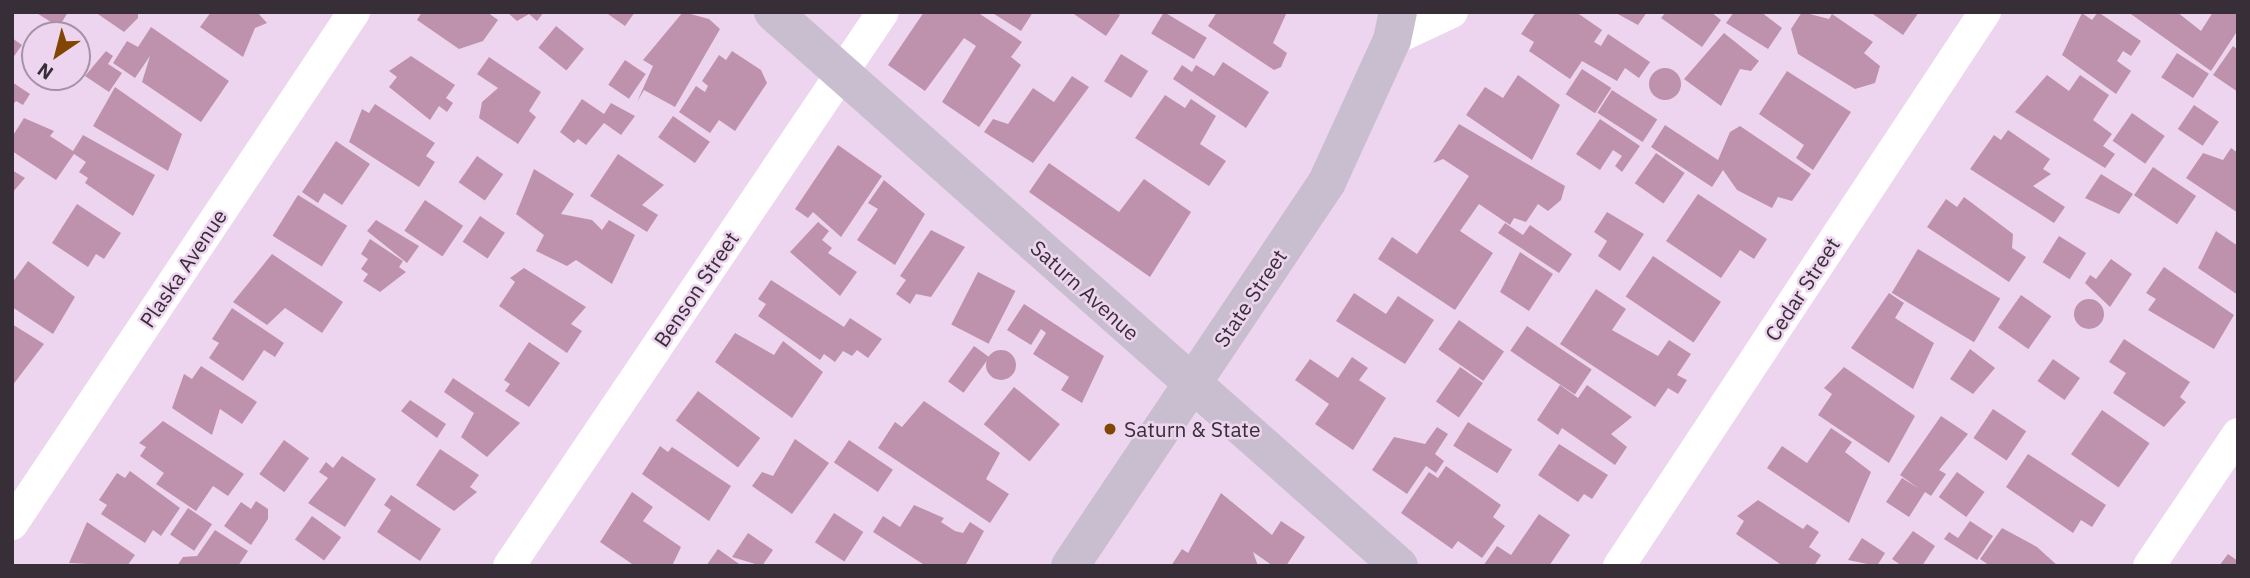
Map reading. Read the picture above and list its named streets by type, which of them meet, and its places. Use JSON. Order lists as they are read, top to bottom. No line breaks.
{"streets":{"street":["Plaska Avenue","Benson Street","Cedar Street","Saturn Avenue","State Street"]},"crossings":[["Benson Street","Saturn Avenue"],["Saturn Avenue","State Street"]],"places":["Saturn & State"],"north":"bottom left"}
